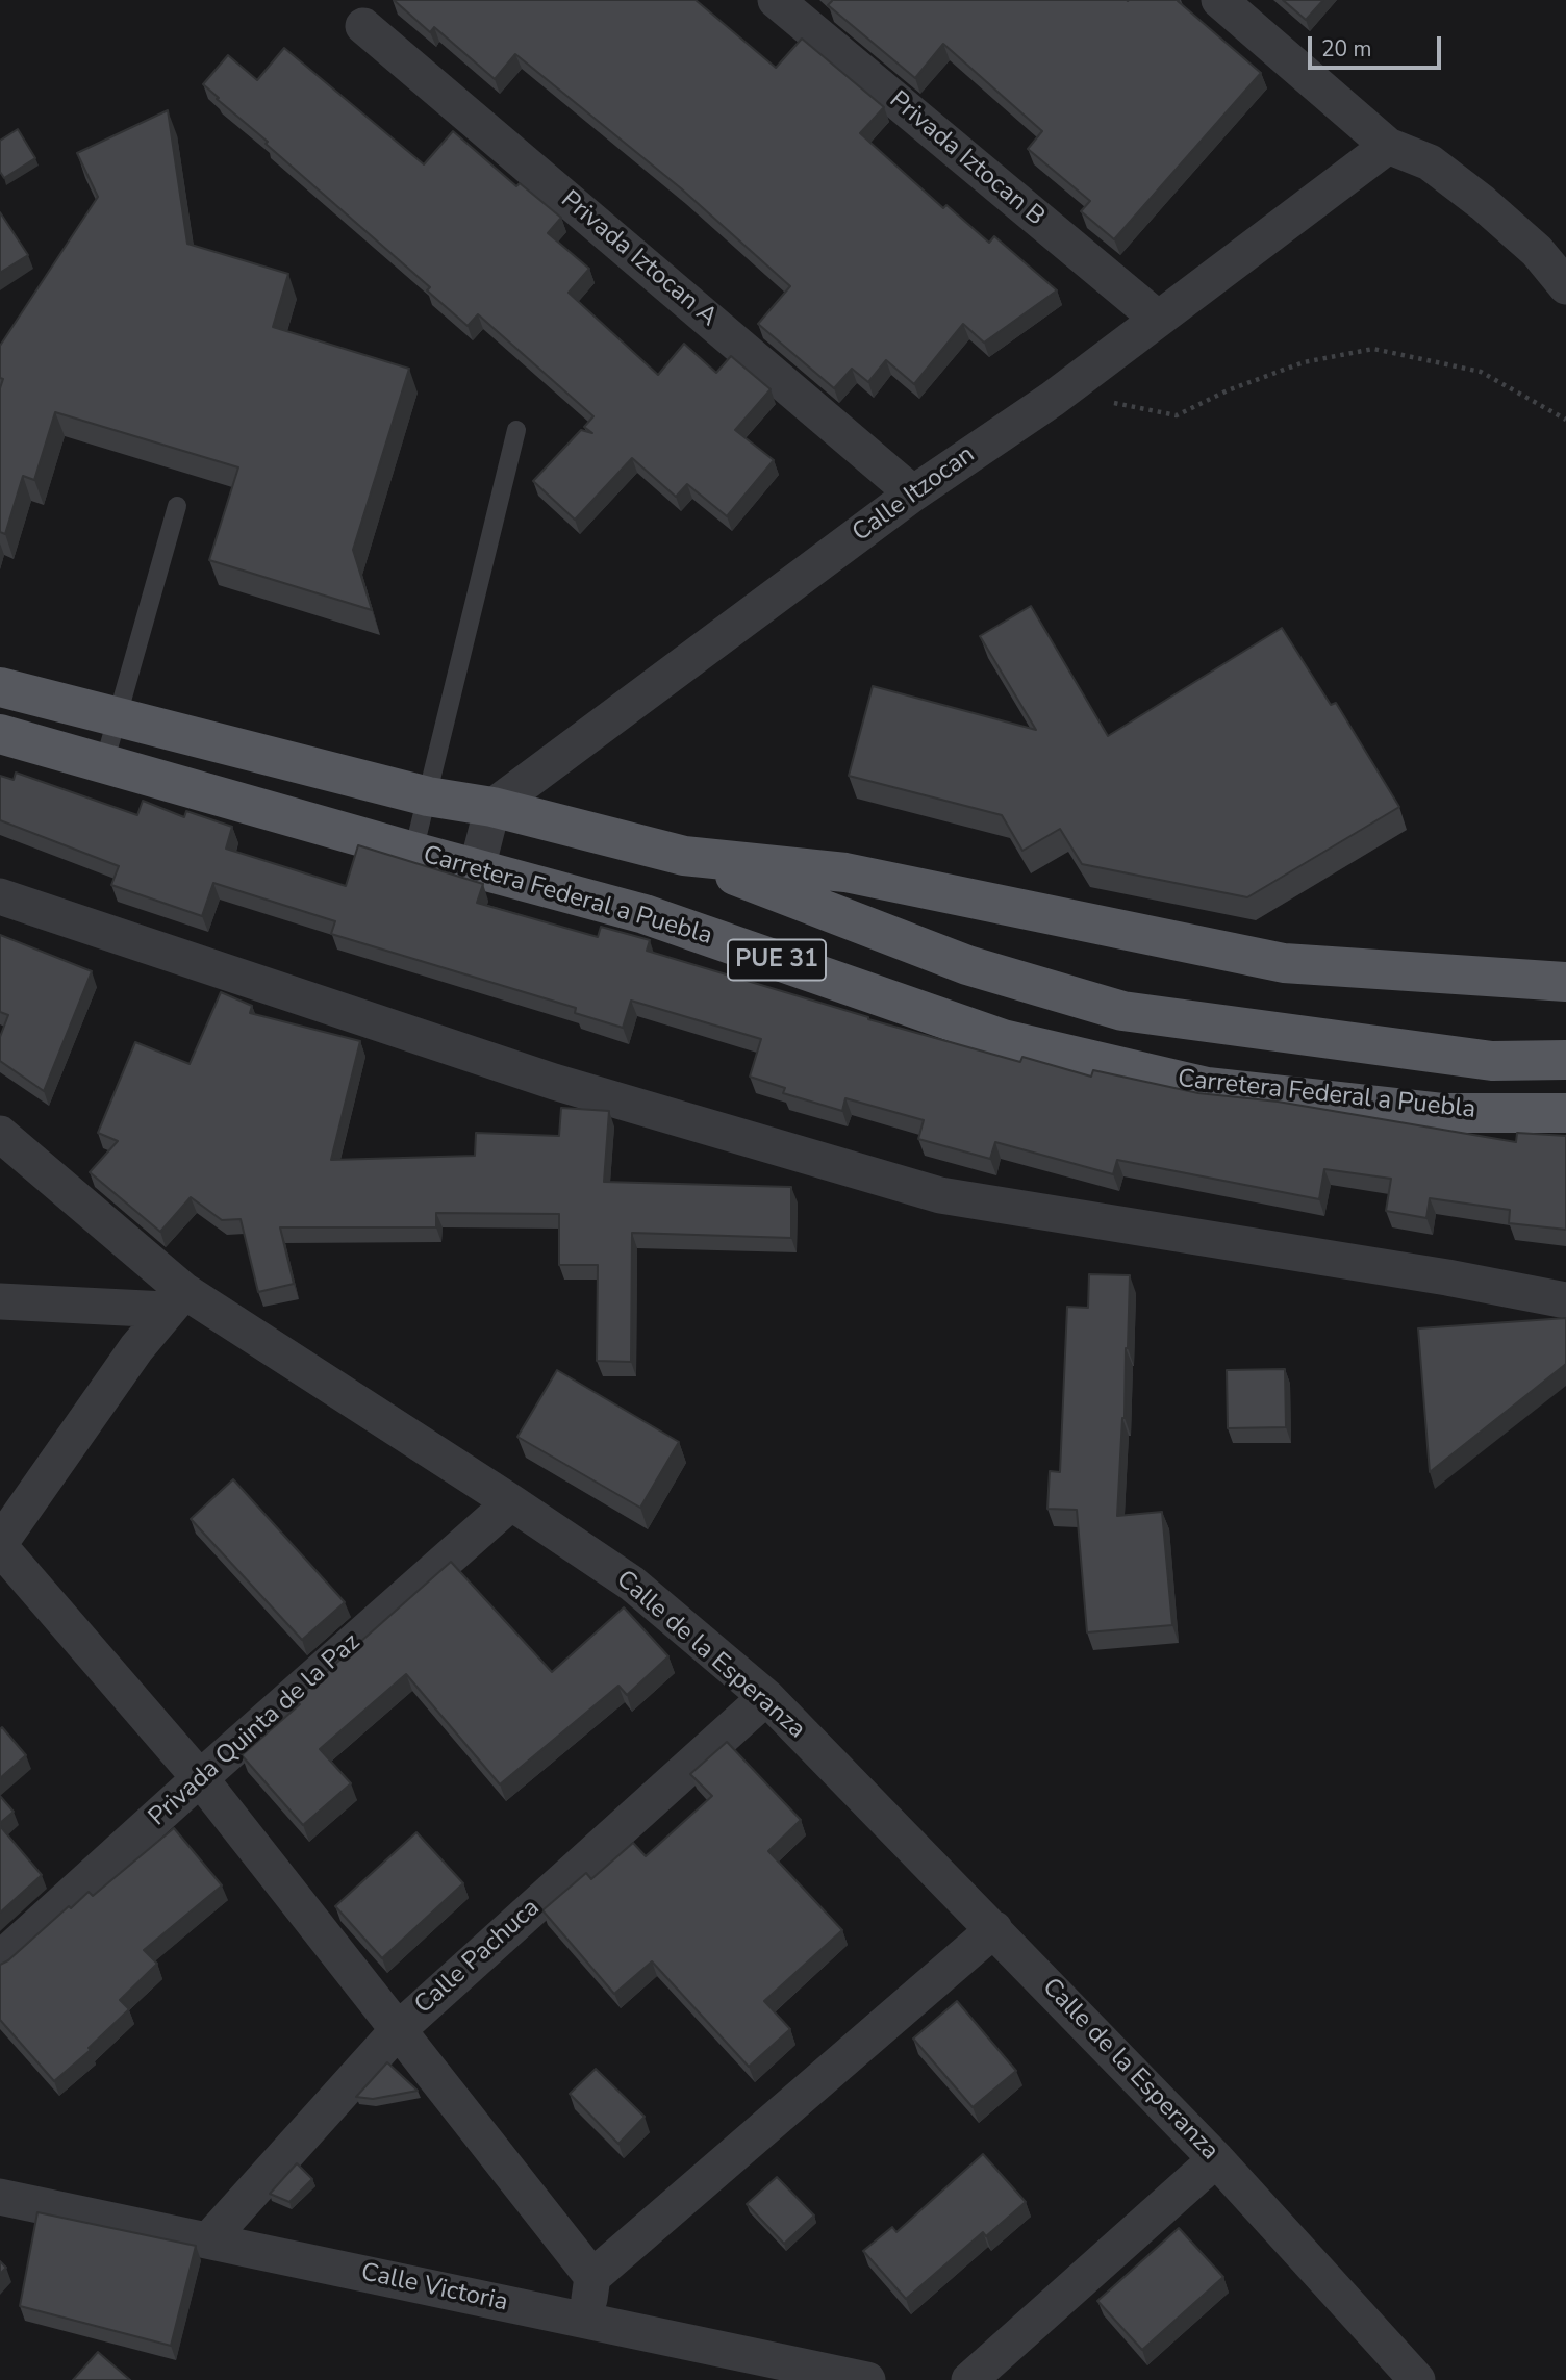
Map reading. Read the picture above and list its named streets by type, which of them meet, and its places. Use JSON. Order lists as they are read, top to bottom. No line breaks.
{"streets":{"main road":["Carretera Federal a Puebla","PUE 31"],"street":["Privada Iztocan B","Privada Iztocan A","Calle Itzocan","Calle de la Esperanza","Privada Quinta de la Paz","Calle Pachuca","Calle Victoria"]},"crossings":[["Privada Iztocan B","Calle Itzocan"],["Privada Iztocan A","Calle Itzocan"],["Calle de la Esperanza","Privada Quinta de la Paz"],["Calle de la Esperanza","Calle Pachuca"],["Calle Pachuca","Calle Victoria"]],"scale_bar":"20 m"}
